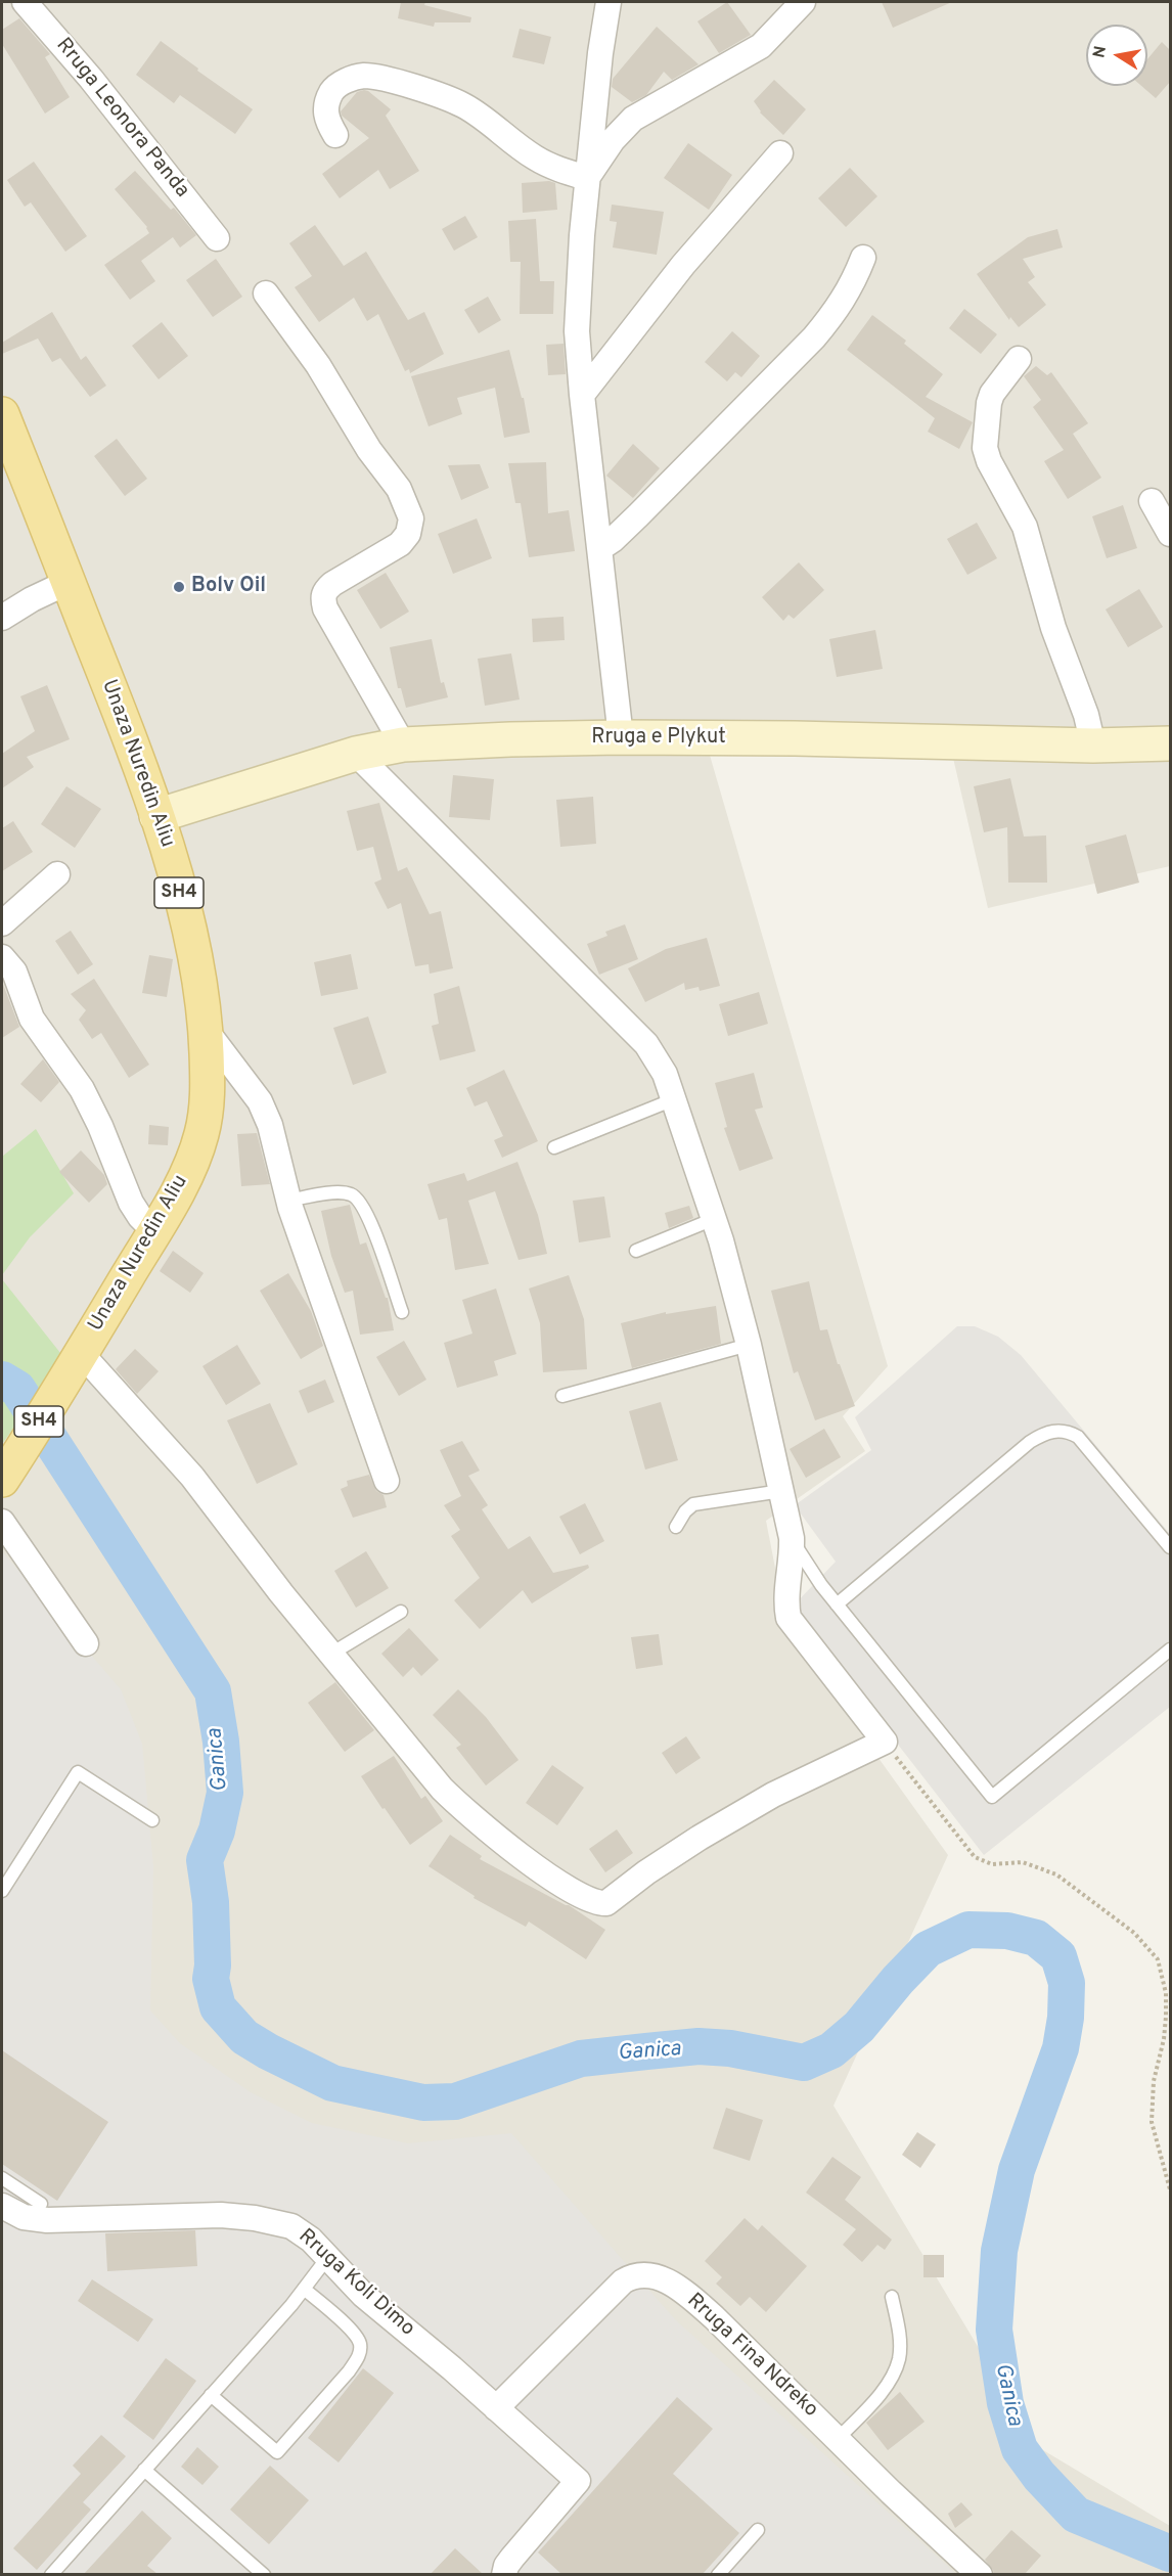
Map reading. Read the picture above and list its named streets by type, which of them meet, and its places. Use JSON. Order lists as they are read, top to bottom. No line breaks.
{"streets":{"main road":["Unaza Nuredin Aliu","SH4"],"street":["Rruga Leonora Panda","Rruga e Plykut","Rruga Koli Dimo","Rruga Fina Ndreko"]},"crossings":[["Rruga e Plykut","Unaza Nuredin Aliu"],["Rruga Koli Dimo","Rruga Fina Ndreko"]],"water":["Ganica"],"places":["Bolv Oil"],"north":"left"}
